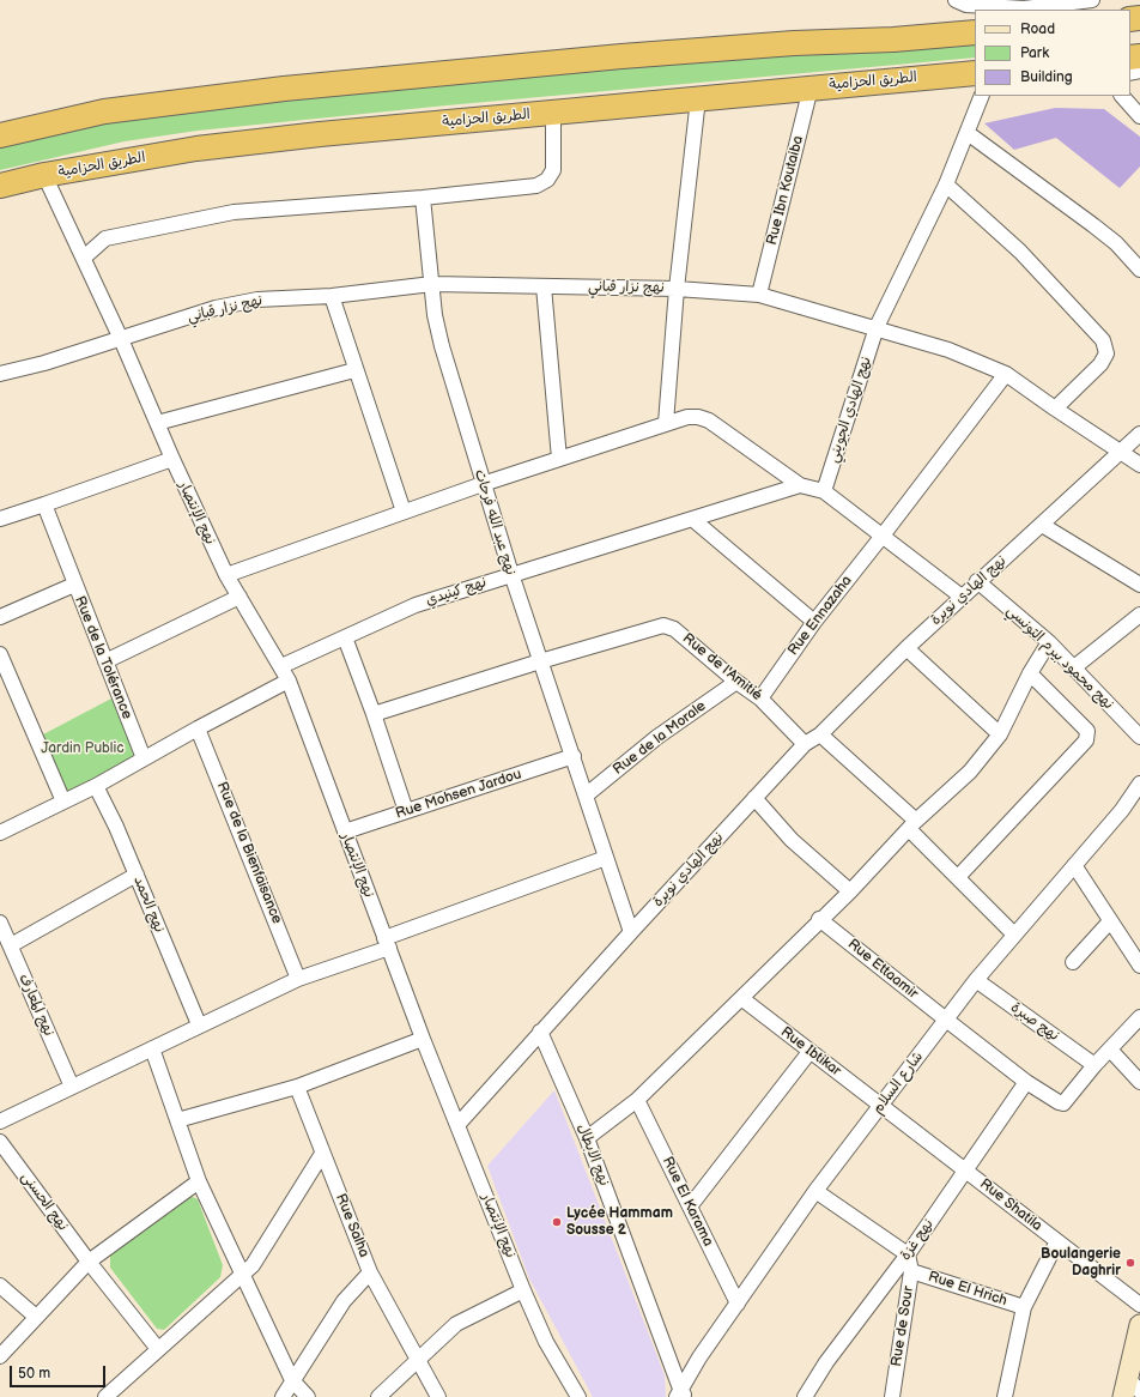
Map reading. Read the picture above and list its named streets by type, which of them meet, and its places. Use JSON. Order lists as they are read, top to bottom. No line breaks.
{"streets":{"highway":["الطريق الحزامية"],"street":["Rue Ibn Koutaiba","نهج نزار قباني","نهج الهادي الجويني","نهج الإنتصار","نهج عبد الله فرحات","نهج الهادي نويرة","نهج كينيدي","Rue Ennazaha","Rue de la Tolérance","نهج محمود بيرم التونسي","Rue de l'Amitié","Rue de la Morale","Rue Mohsen Jardou","Rue de la Bienfaisance","نهج الحمد","Rue Ettaamir","نهج المعارف","نهج صبرة","Rue Ibtikar","شارع السلام","نهج الابطال","نهج الحسنى","Rue El Karama","Rue Shatila","Rue Salha","نهج غزة","Rue El Hrich","Rue de Sour"]},"crossings":[["الطريق الحزامية","Rue Ibn Koutaiba"],["الطريق الحزامية","نهج الإنتصار"],["Rue Ibn Koutaiba","نهج نزار قباني"],["نهج نزار قباني","نهج الهادي الجويني"],["نهج نزار قباني","نهج الإنتصار"],["نهج نزار قباني","نهج عبد الله فرحات"],["نهج نزار قباني","نهج الهادي نويرة"],["نهج نزار قباني","Rue Ennazaha"],["نهج الإنتصار","نهج كينيدي"],["نهج الإنتصار","Rue Mohsen Jardou"],["نهج عبد الله فرحات","نهج الهادي نويرة"],["نهج عبد الله فرحات","نهج كينيدي"],["نهج عبد الله فرحات","Rue de l'Amitié"],["نهج عبد الله فرحات","Rue de la Morale"],["نهج عبد الله فرحات","Rue Mohsen Jardou"],["نهج الهادي نويرة","نهج محمود بيرم التونسي"],["نهج الهادي نويرة","Rue de l'Amitié"],["نهج الهادي نويرة","نهج الابطال"],["Rue Ennazaha","Rue de l'Amitié"],["Rue de l'Amitié","Rue de la Morale"],["Rue Ettaamir","نهج صبرة"],["Rue Ettaamir","شارع السلام"],["Rue Ettaamir","نهج غزة"],["نهج صبرة","شارع السلام"],["Rue Ibtikar","شارع السلام"],["Rue Ibtikar","Rue Shatila"],["شارع السلام","نهج الابطال"],["شارع السلام","Rue El Karama"],["شارع السلام","Rue Shatila"],["Rue Shatila","نهج غزة"],["نهج غزة","Rue de Sour"],["Rue El Hrich","Rue de Sour"]],"parks":["Jardin Public"],"places":["Lycée Hammam Sousse 2","Boulangerie Daghrir"],"legend":["Road","Park","Building"],"scale_bar":"50 m"}
